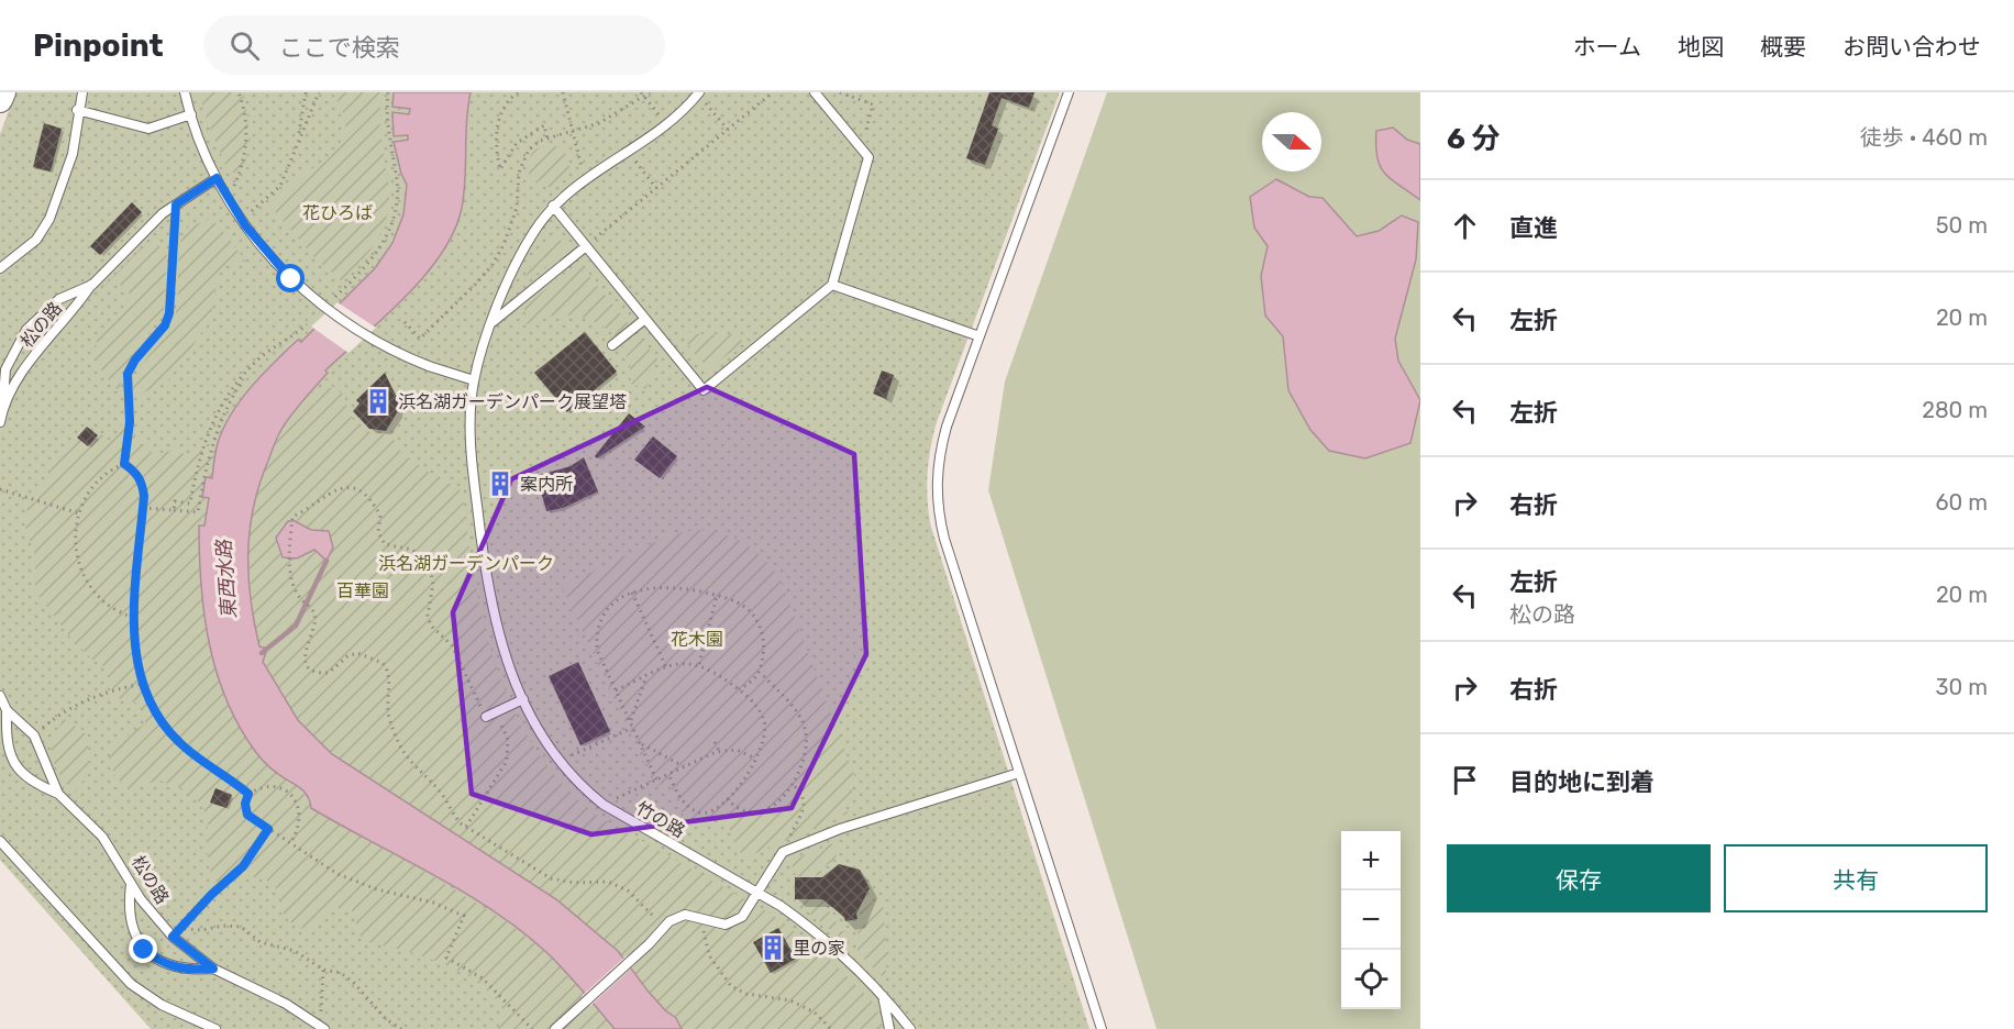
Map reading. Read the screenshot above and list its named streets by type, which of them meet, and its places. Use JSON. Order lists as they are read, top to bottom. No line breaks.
{"streets":{"lane":["松の路","竹の路"]},"water":["東西水路"],"parks":["花ひろば","浜名湖ガーデンパーク","百華園","花木園"],"places":{"building":["浜名湖ガーデンパーク展望塔","案内所","里の家"]},"north":"right","page":{"header":"Pinpoint","search":"ここで検索","nav":["ホーム","地図","概要","お問い合わせ"],"heading":["6 分","徒歩 · 460 m"],"list":[["直進","50 m"],["左折","20 m"],["左折","280 m"],["右折","60 m"],["左折","松の路","20 m"],["右折","30 m"],"目的地に到着"],"buttons":["保存","共有"],"map_buttons":["+","−"]}}
